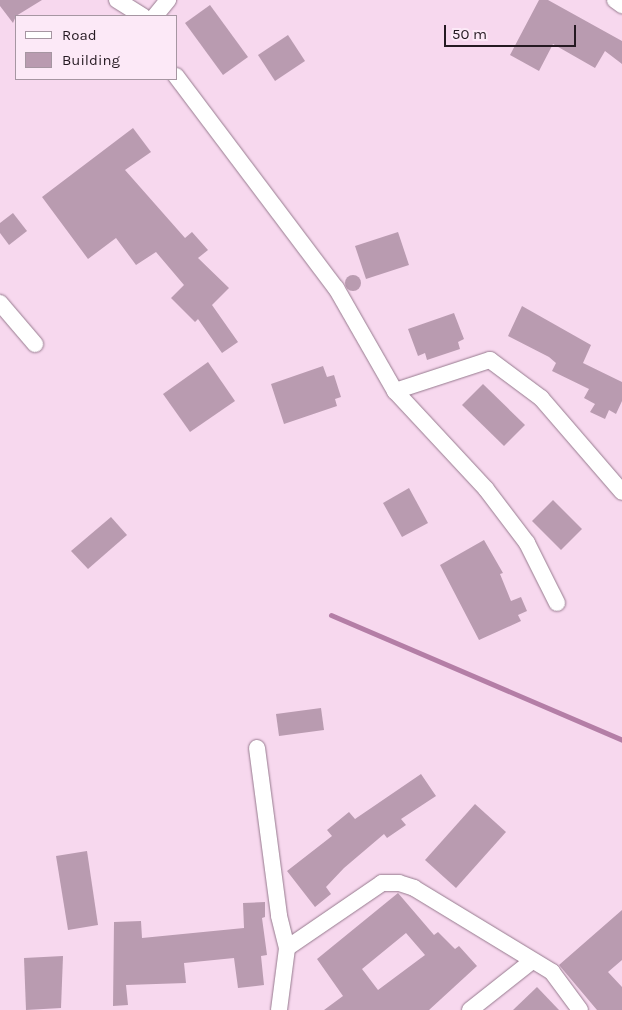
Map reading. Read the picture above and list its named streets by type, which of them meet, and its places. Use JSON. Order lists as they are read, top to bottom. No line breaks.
{"legend":["Road","Building"],"scale_bar":"50 m"}
